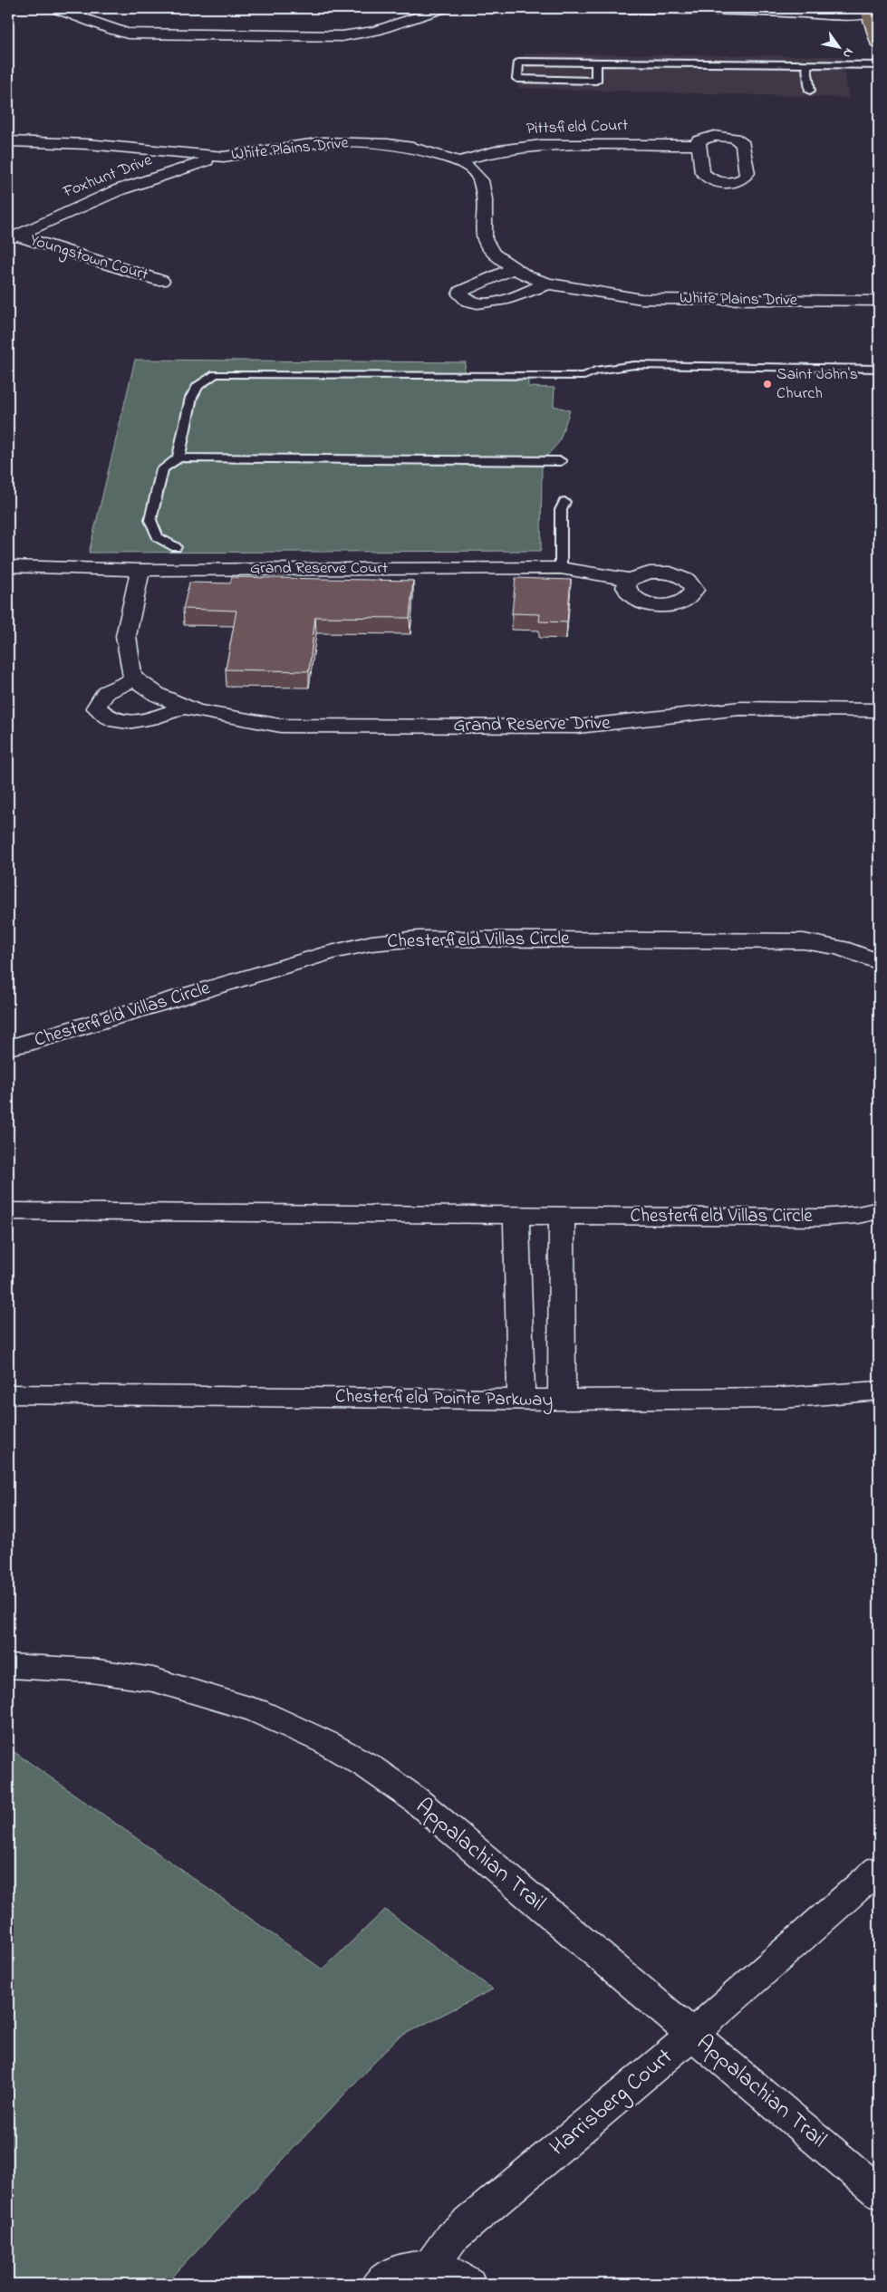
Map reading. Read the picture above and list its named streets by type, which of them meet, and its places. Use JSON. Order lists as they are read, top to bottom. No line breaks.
{"streets":{"street":["Pittsfield Court","White Plains Drive","Foxhunt Drive","Youngstown Court","Grand Reserve Court","Grand Reserve Drive","Chesterfield Villas Circle","Chesterfield Pointe Parkway","Appalachian Trail","Harrisberg Court"]},"crossings":[["Pittsfield Court","White Plains Drive"],["White Plains Drive","Foxhunt Drive"],["Foxhunt Drive","Youngstown Court"],["Appalachian Trail","Harrisberg Court"]],"places":["Saint John's Church"],"north":"bottom right"}
